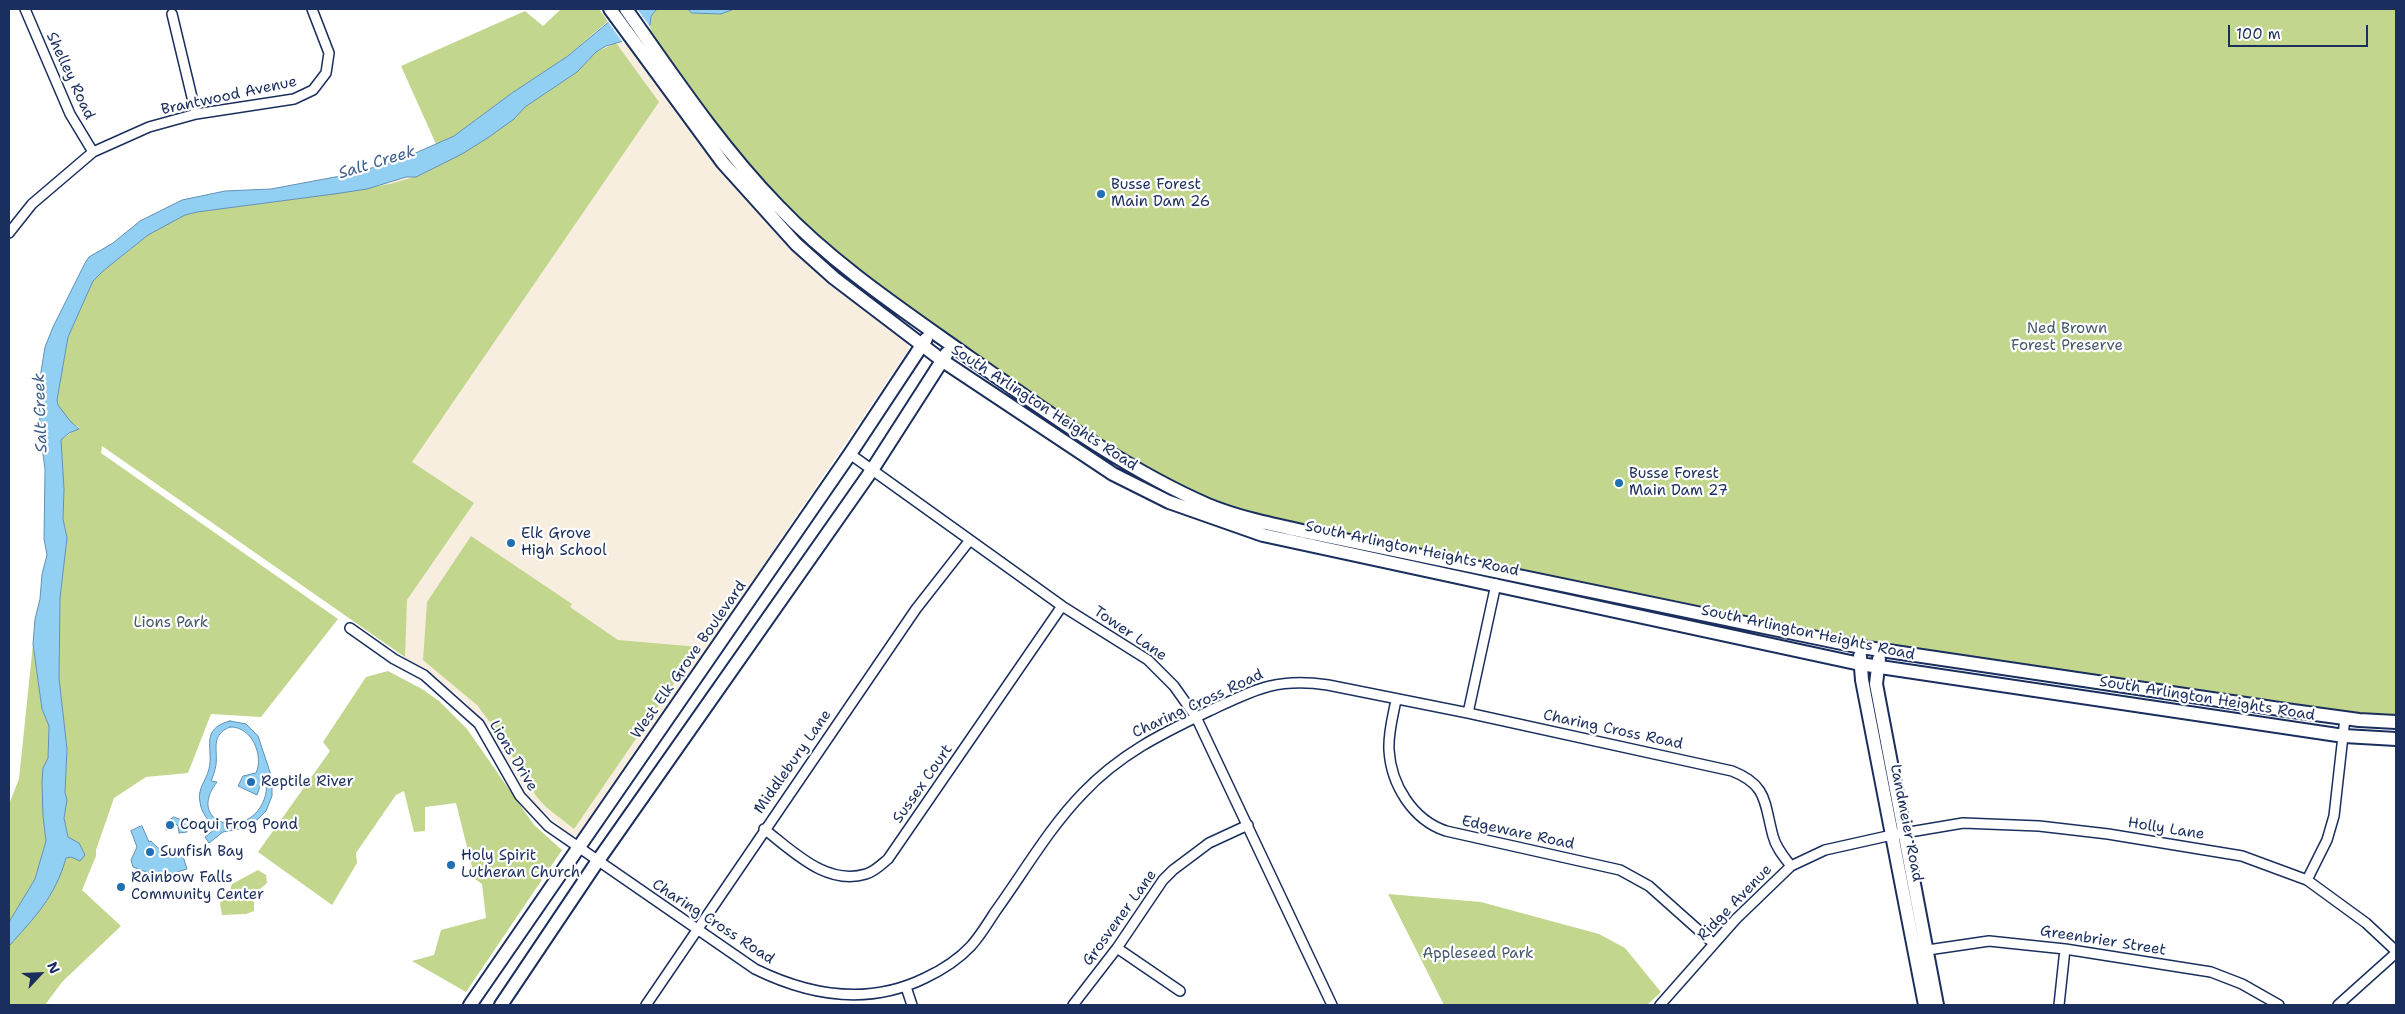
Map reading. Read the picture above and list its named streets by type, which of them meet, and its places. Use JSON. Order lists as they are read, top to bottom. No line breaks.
{"streets":{"main road":["South Arlington Heights Road","West Elk Grove Boulevard","Landmeier Road"],"street":["Shelley Road","Brantwood Avenue","Tower Lane","Charing Cross Road","Lions Drive","Middlebury Lane","Sussex Court","Holly Lane","Edgeware Road","Ridge Avenue","Grosvener Lane","Greenbrier Street"]},"crossings":[["Shelley Road","Brantwood Avenue"],["South Arlington Heights Road","West Elk Grove Boulevard"],["South Arlington Heights Road","Landmeier Road"],["Tower Lane","West Elk Grove Boulevard"],["Tower Lane","Charing Cross Road"],["Tower Lane","Middlebury Lane"],["Tower Lane","Sussex Court"],["Tower Lane","Grosvener Lane"],["West Elk Grove Boulevard","Charing Cross Road"],["West Elk Grove Boulevard","Lions Drive"],["Charing Cross Road","Lions Drive"],["Charing Cross Road","Middlebury Lane"],["Charing Cross Road","Edgeware Road"],["Charing Cross Road","Ridge Avenue"],["Middlebury Lane","Sussex Court"],["Landmeier Road","Holly Lane"],["Landmeier Road","Ridge Avenue"],["Landmeier Road","Greenbrier Street"],["Holly Lane","Ridge Avenue"],["Edgeware Road","Ridge Avenue"]],"water":["Salt Creek"],"parks":["Ned Brown Forest Preserve","Lions Park","Appleseed Park"],"places":["Busse Forest Main Dam 26","Busse Forest Main Dam 27","Elk Grove High School","Reptile River","Coqui Frog Pond","Sunfish Bay","Holy Spirit Lutheran Church","Rainbow Falls Community Center"],"scale_bar":"100 m","north":"top right"}
